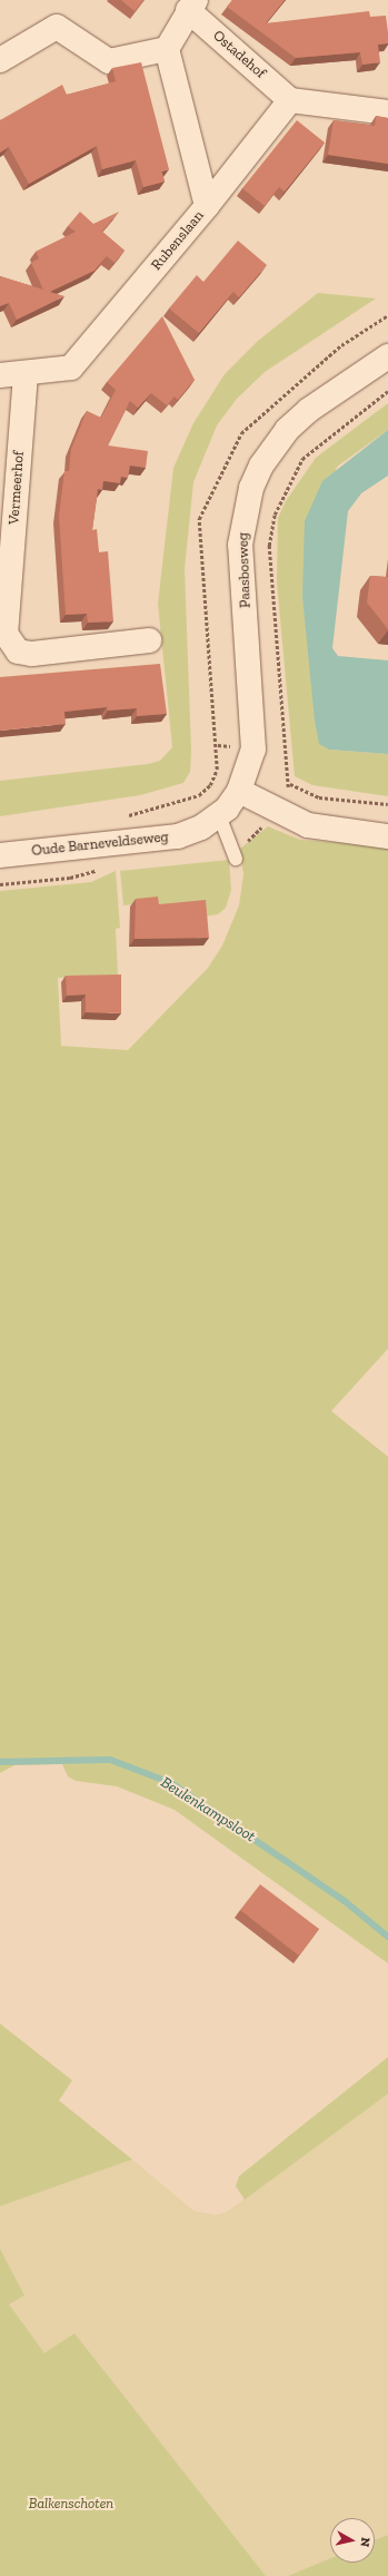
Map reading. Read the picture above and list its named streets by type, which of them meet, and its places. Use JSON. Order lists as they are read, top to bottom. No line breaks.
{"streets":{"street":["Ostadehof","Rubenslaan","Vermeerhof","Paasbosweg","Oude Barneveldseweg"]},"crossings":[["Rubenslaan","Vermeerhof"],["Paasbosweg","Oude Barneveldseweg"]],"water":["Beulenkampsloot"],"parks":["Balkenschoten"],"north":"right"}
